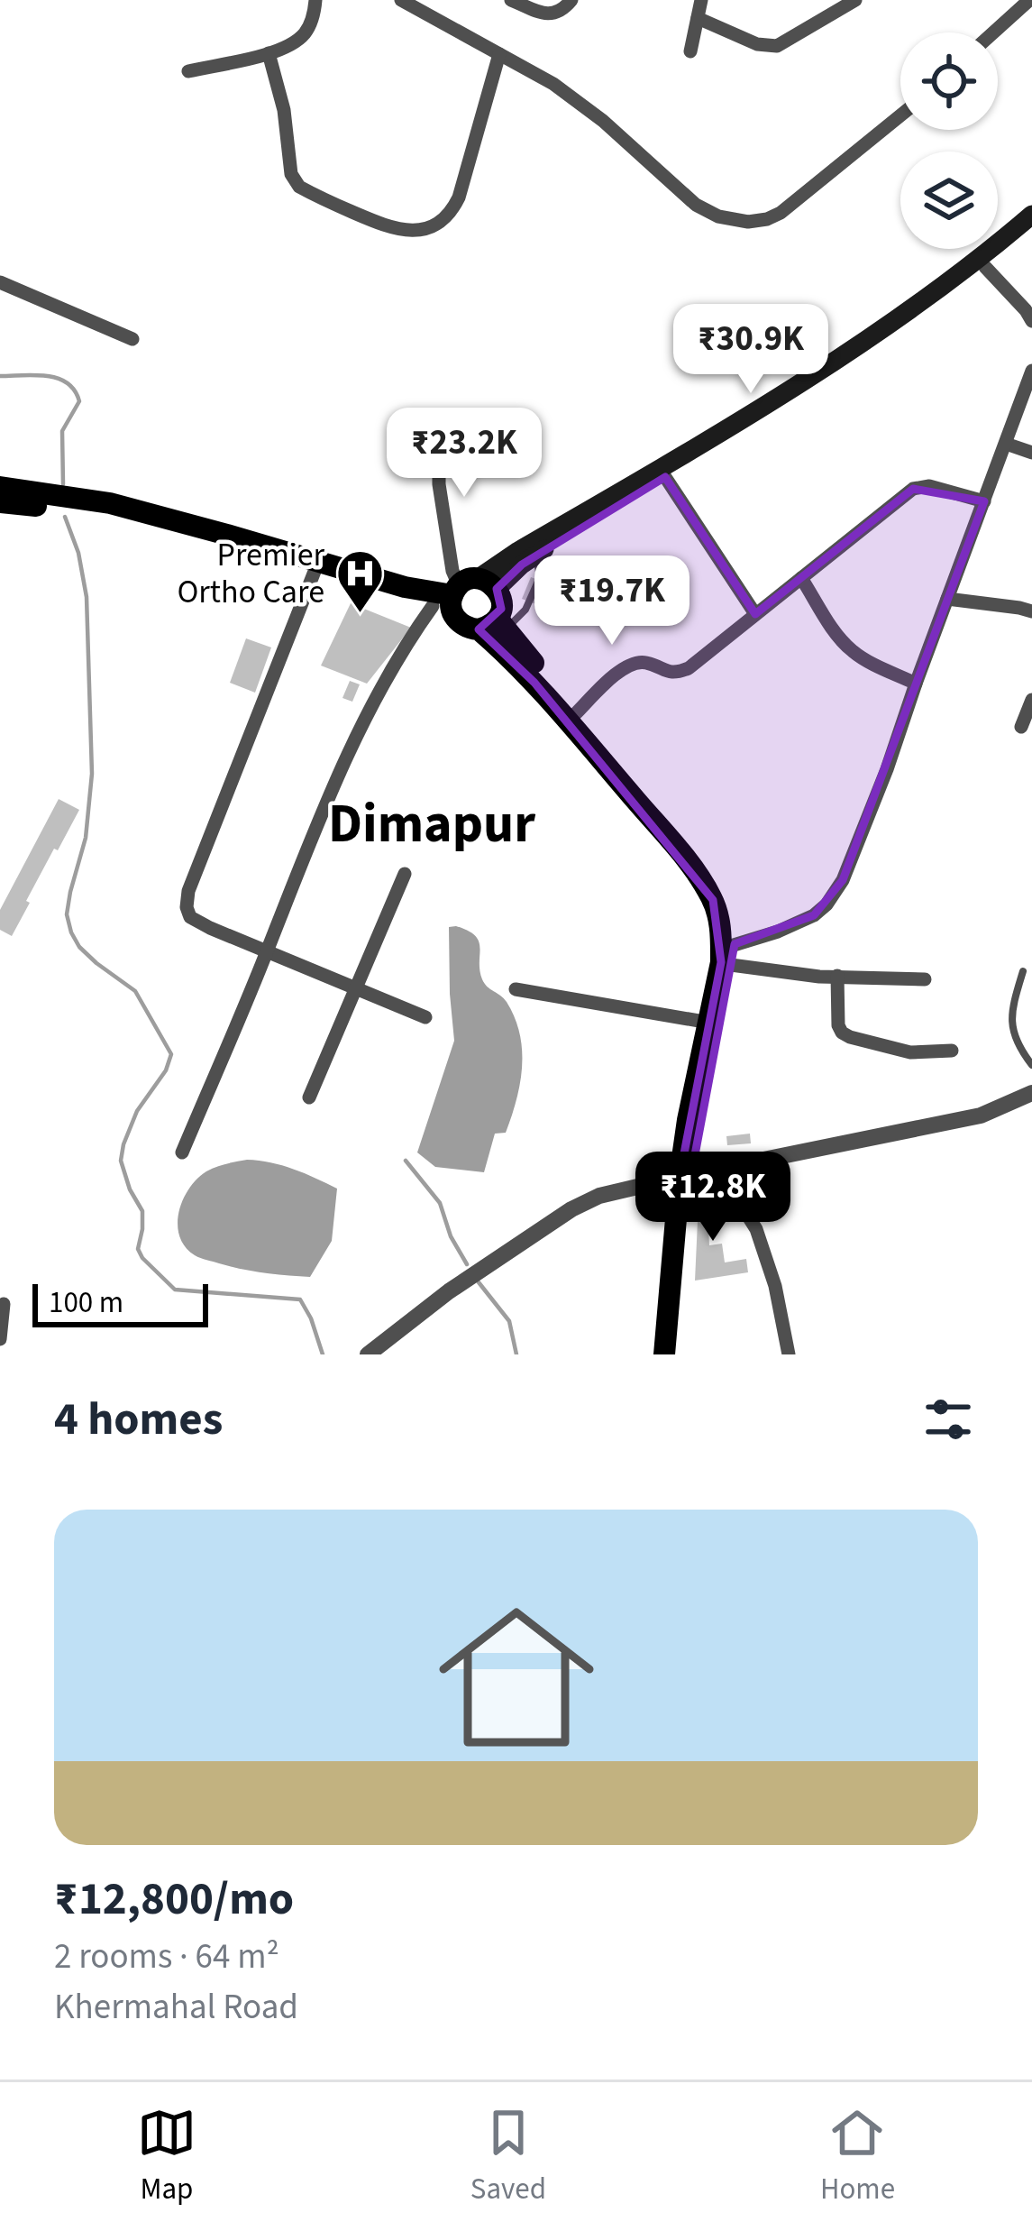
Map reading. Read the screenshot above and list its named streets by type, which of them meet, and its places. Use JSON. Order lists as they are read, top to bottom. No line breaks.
{"districts":["Dimapur"],"places":{"hospital":["Premier Ortho Care"]},"scale_bar":"100 m","page":{"price":["₹30.9K","₹23.2K","₹19.7K","₹12.8K"],"scale":"100 m","heading":"4 homes","list":[{"name":"₹12,800/mo","note":"2 rooms · 64 m² · Khermahal Road"}],"tabs":["Map","Saved","Home"]}}
